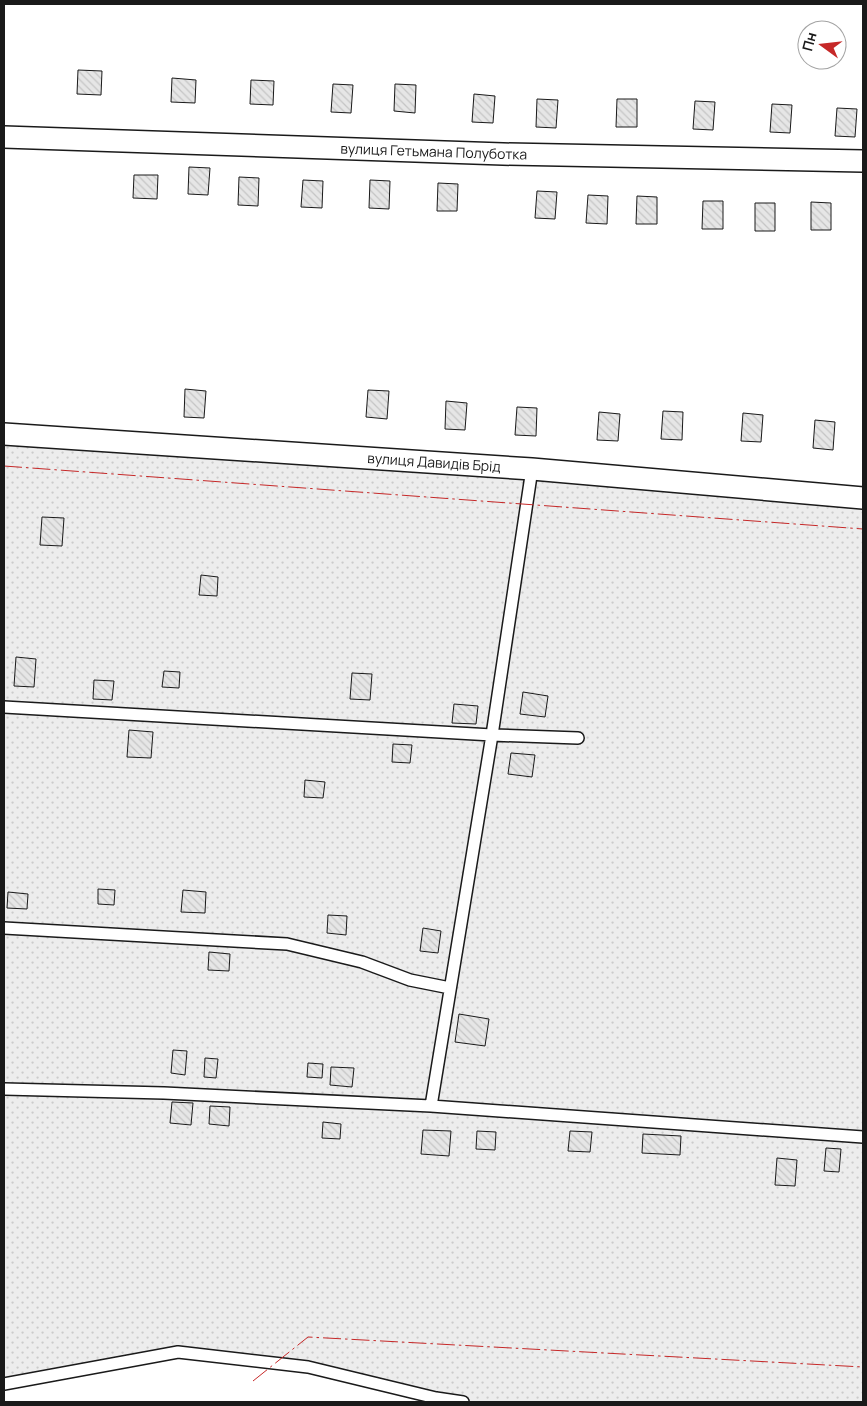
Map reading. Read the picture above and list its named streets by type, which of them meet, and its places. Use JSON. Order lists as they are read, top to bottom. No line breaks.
{"streets":{"street":["вулиця Гетьмана Полуботка","вулиця Давидів Брід"]},"north":"left"}
